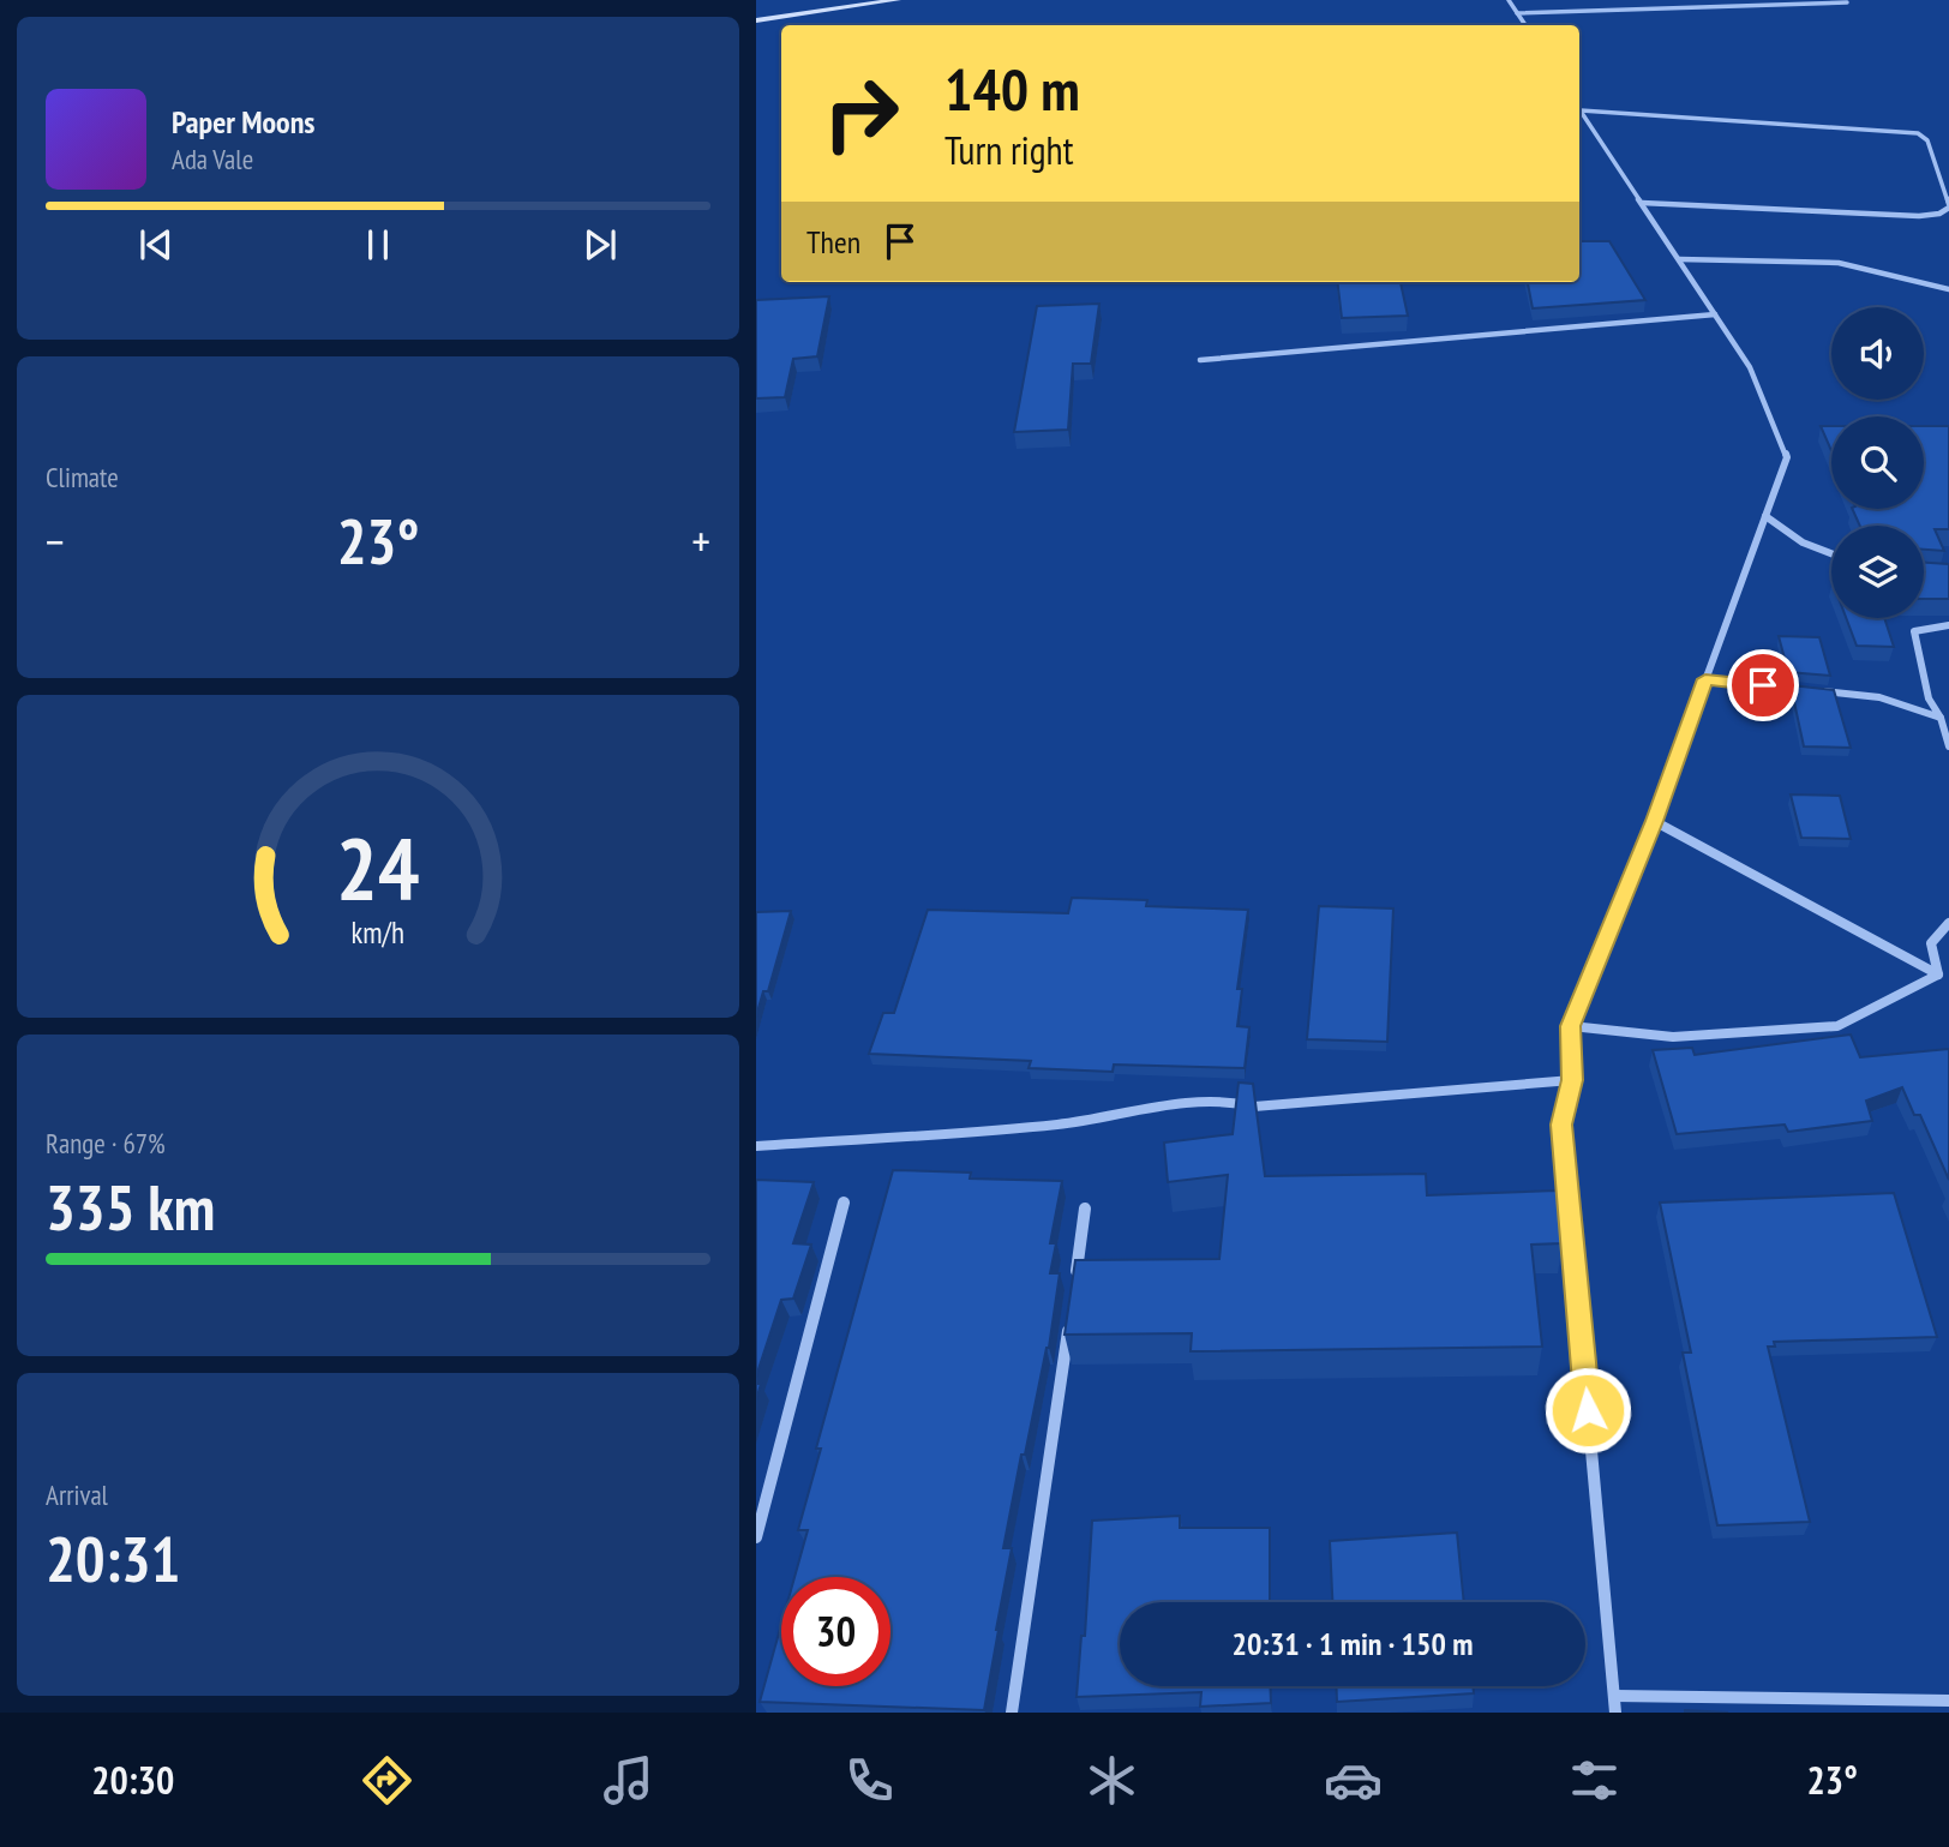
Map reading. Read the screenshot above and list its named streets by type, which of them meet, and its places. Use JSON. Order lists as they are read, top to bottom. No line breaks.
{"page":{"turn":["140 m","Turn right"],"song":["Paper Moons","Ada Vale"],"then":"Then","tile":["Climate",["Range · 67%","335 km"],["Arrival","20:31"]],"heat":["−","23°","+"],"limit":"30","trip":"20:31 · 1 min · 150 m","tabs":["20:30","23°"],"gauge":["24","km/h"]}}
